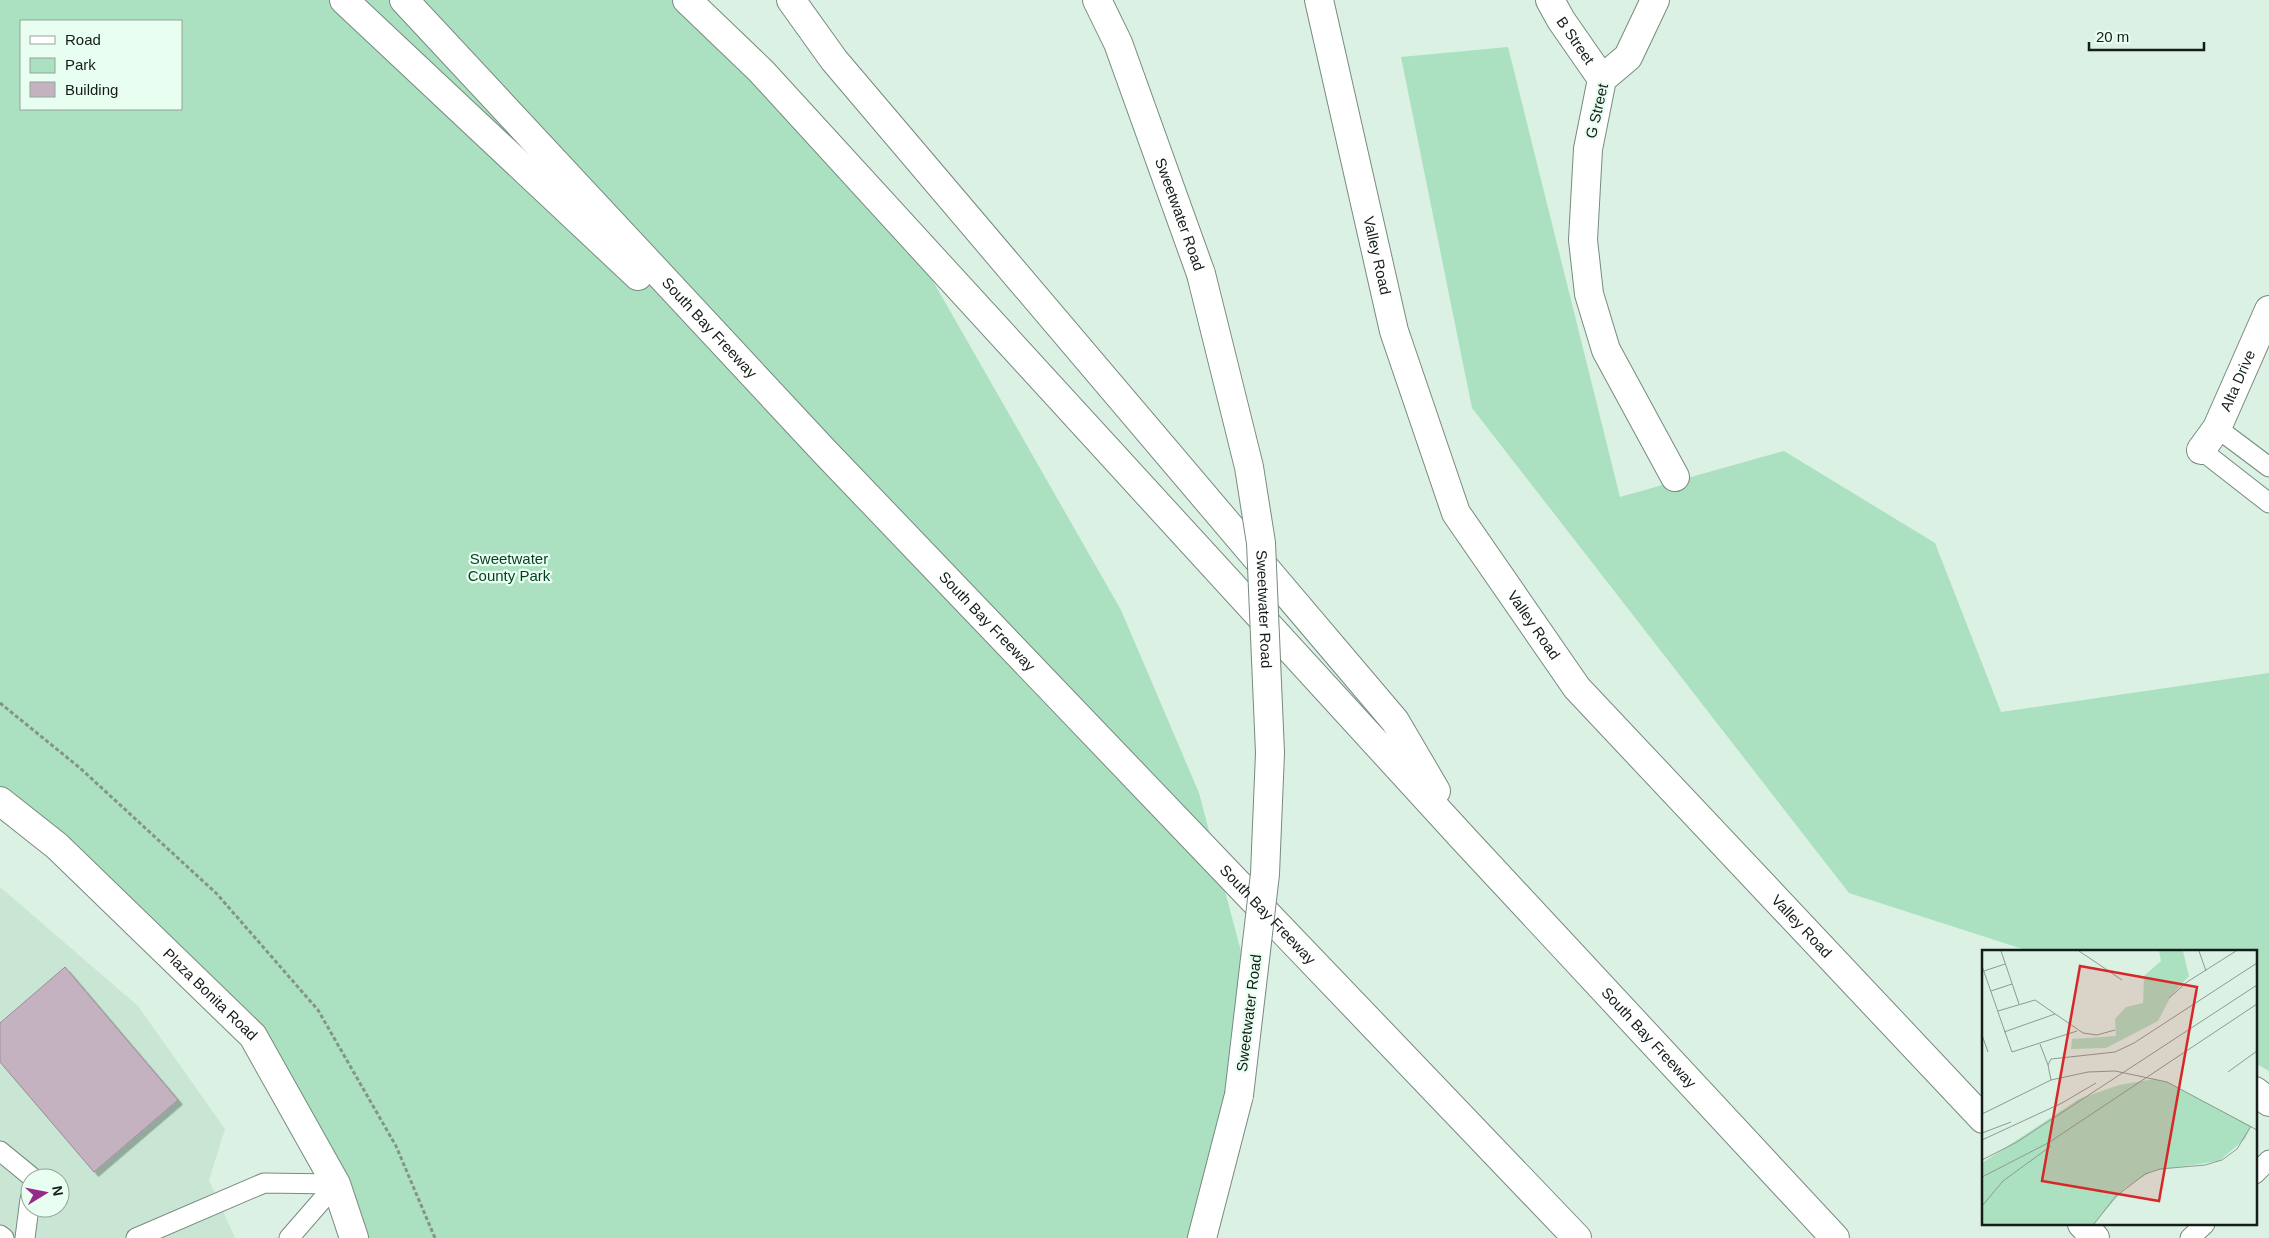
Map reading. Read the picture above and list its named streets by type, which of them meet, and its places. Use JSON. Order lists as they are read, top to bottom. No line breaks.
{"streets":{"main road":["B Street","G Street","Sweetwater Road","Valley Road","South Bay Freeway","Alta Drive","Plaza Bonita Road"]},"crossings":[["B Street","G Street"]],"parks":["Sweetwater County Park"],"legend":["Road","Park","Building"],"scale_bar":"20 m","north":"right"}
